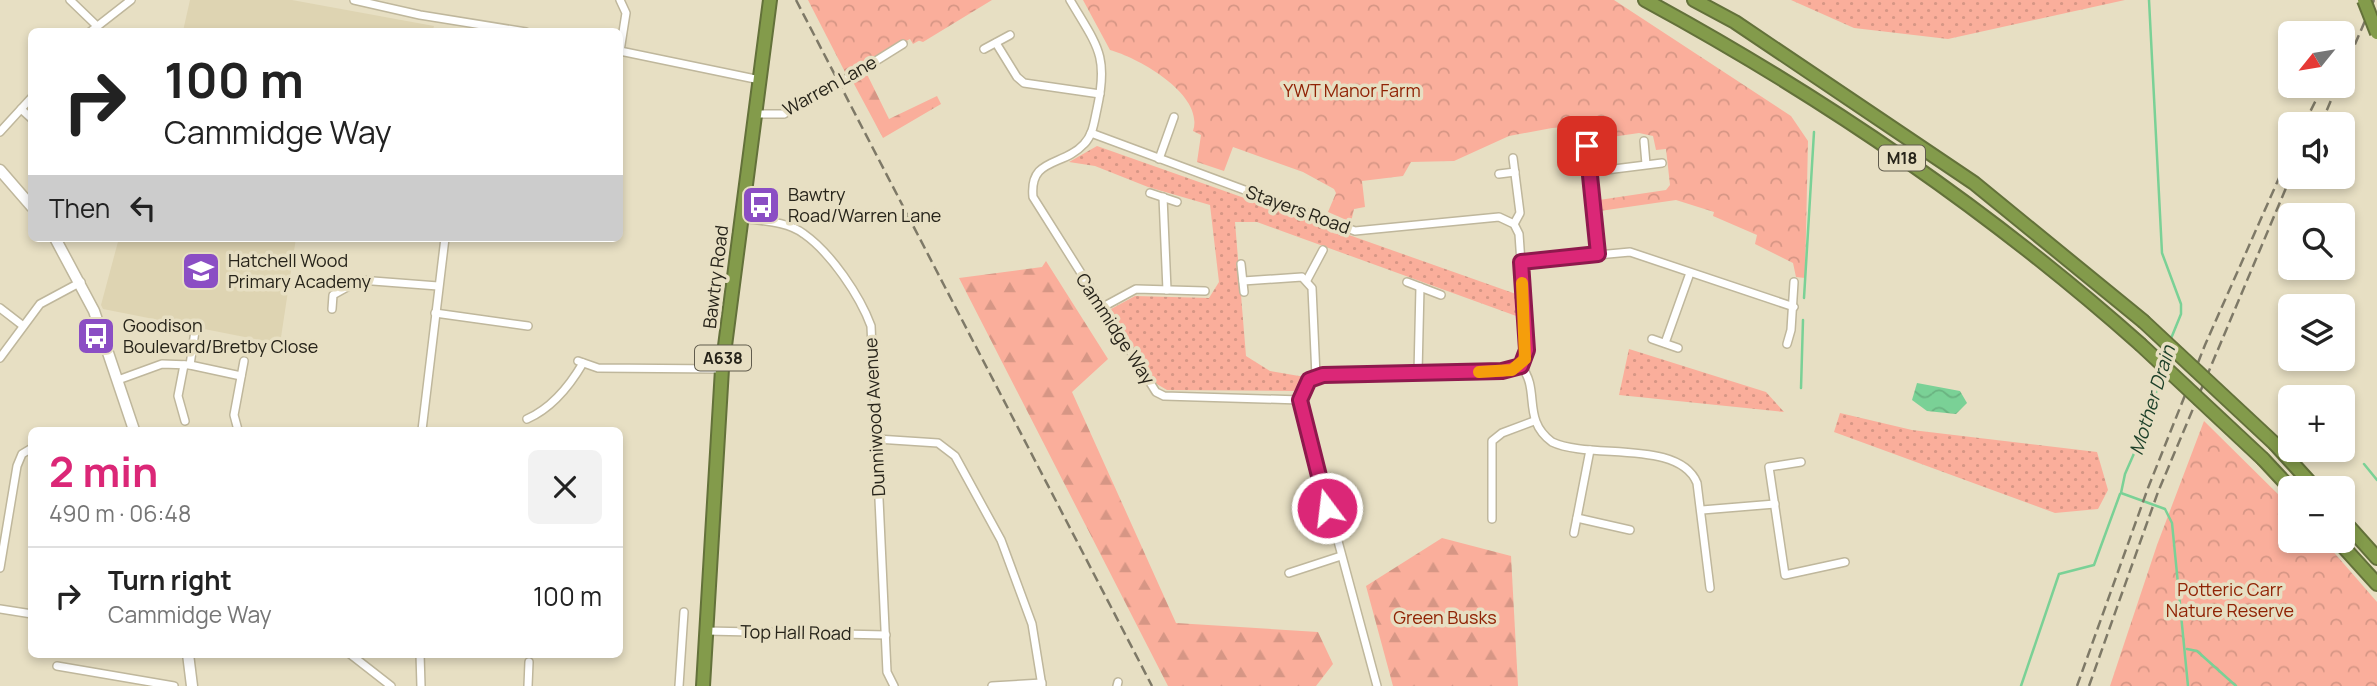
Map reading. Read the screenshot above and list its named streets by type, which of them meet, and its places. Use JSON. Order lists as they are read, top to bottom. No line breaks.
{"streets":{"highway":["M18","Bawtry Road","A638"],"street":["Warren Lane","Stayers Road","Cammidge Way","Dunniwood Avenue","Top Hall Road"]},"crossings":[["Warren Lane","Bawtry Road"],["Stayers Road","Cammidge Way"],["Bawtry Road","Dunniwood Avenue"],["Bawtry Road","Top Hall Road"],["Dunniwood Avenue","Top Hall Road"]],"water":["Mother Drain"],"parks":["YWT Manor Farm","Potteric Carr Nature Reserve","Green Busks"],"places":{"bus stop":["Bawtry Road/Warren Lane","Goodison Boulevard/Bretby Close"],"school or university":["Hatchell Wood Primary Academy"]},"north":"bottom left","page":{"map_buttons":["+","−"],"turn":["100 m","Cammidge Way"],"then":"Then","heading":["2 min","490 m · 06:48"],"list":[{"name":"Turn right","note":"Cammidge Way","value":"100 m"}]}}
